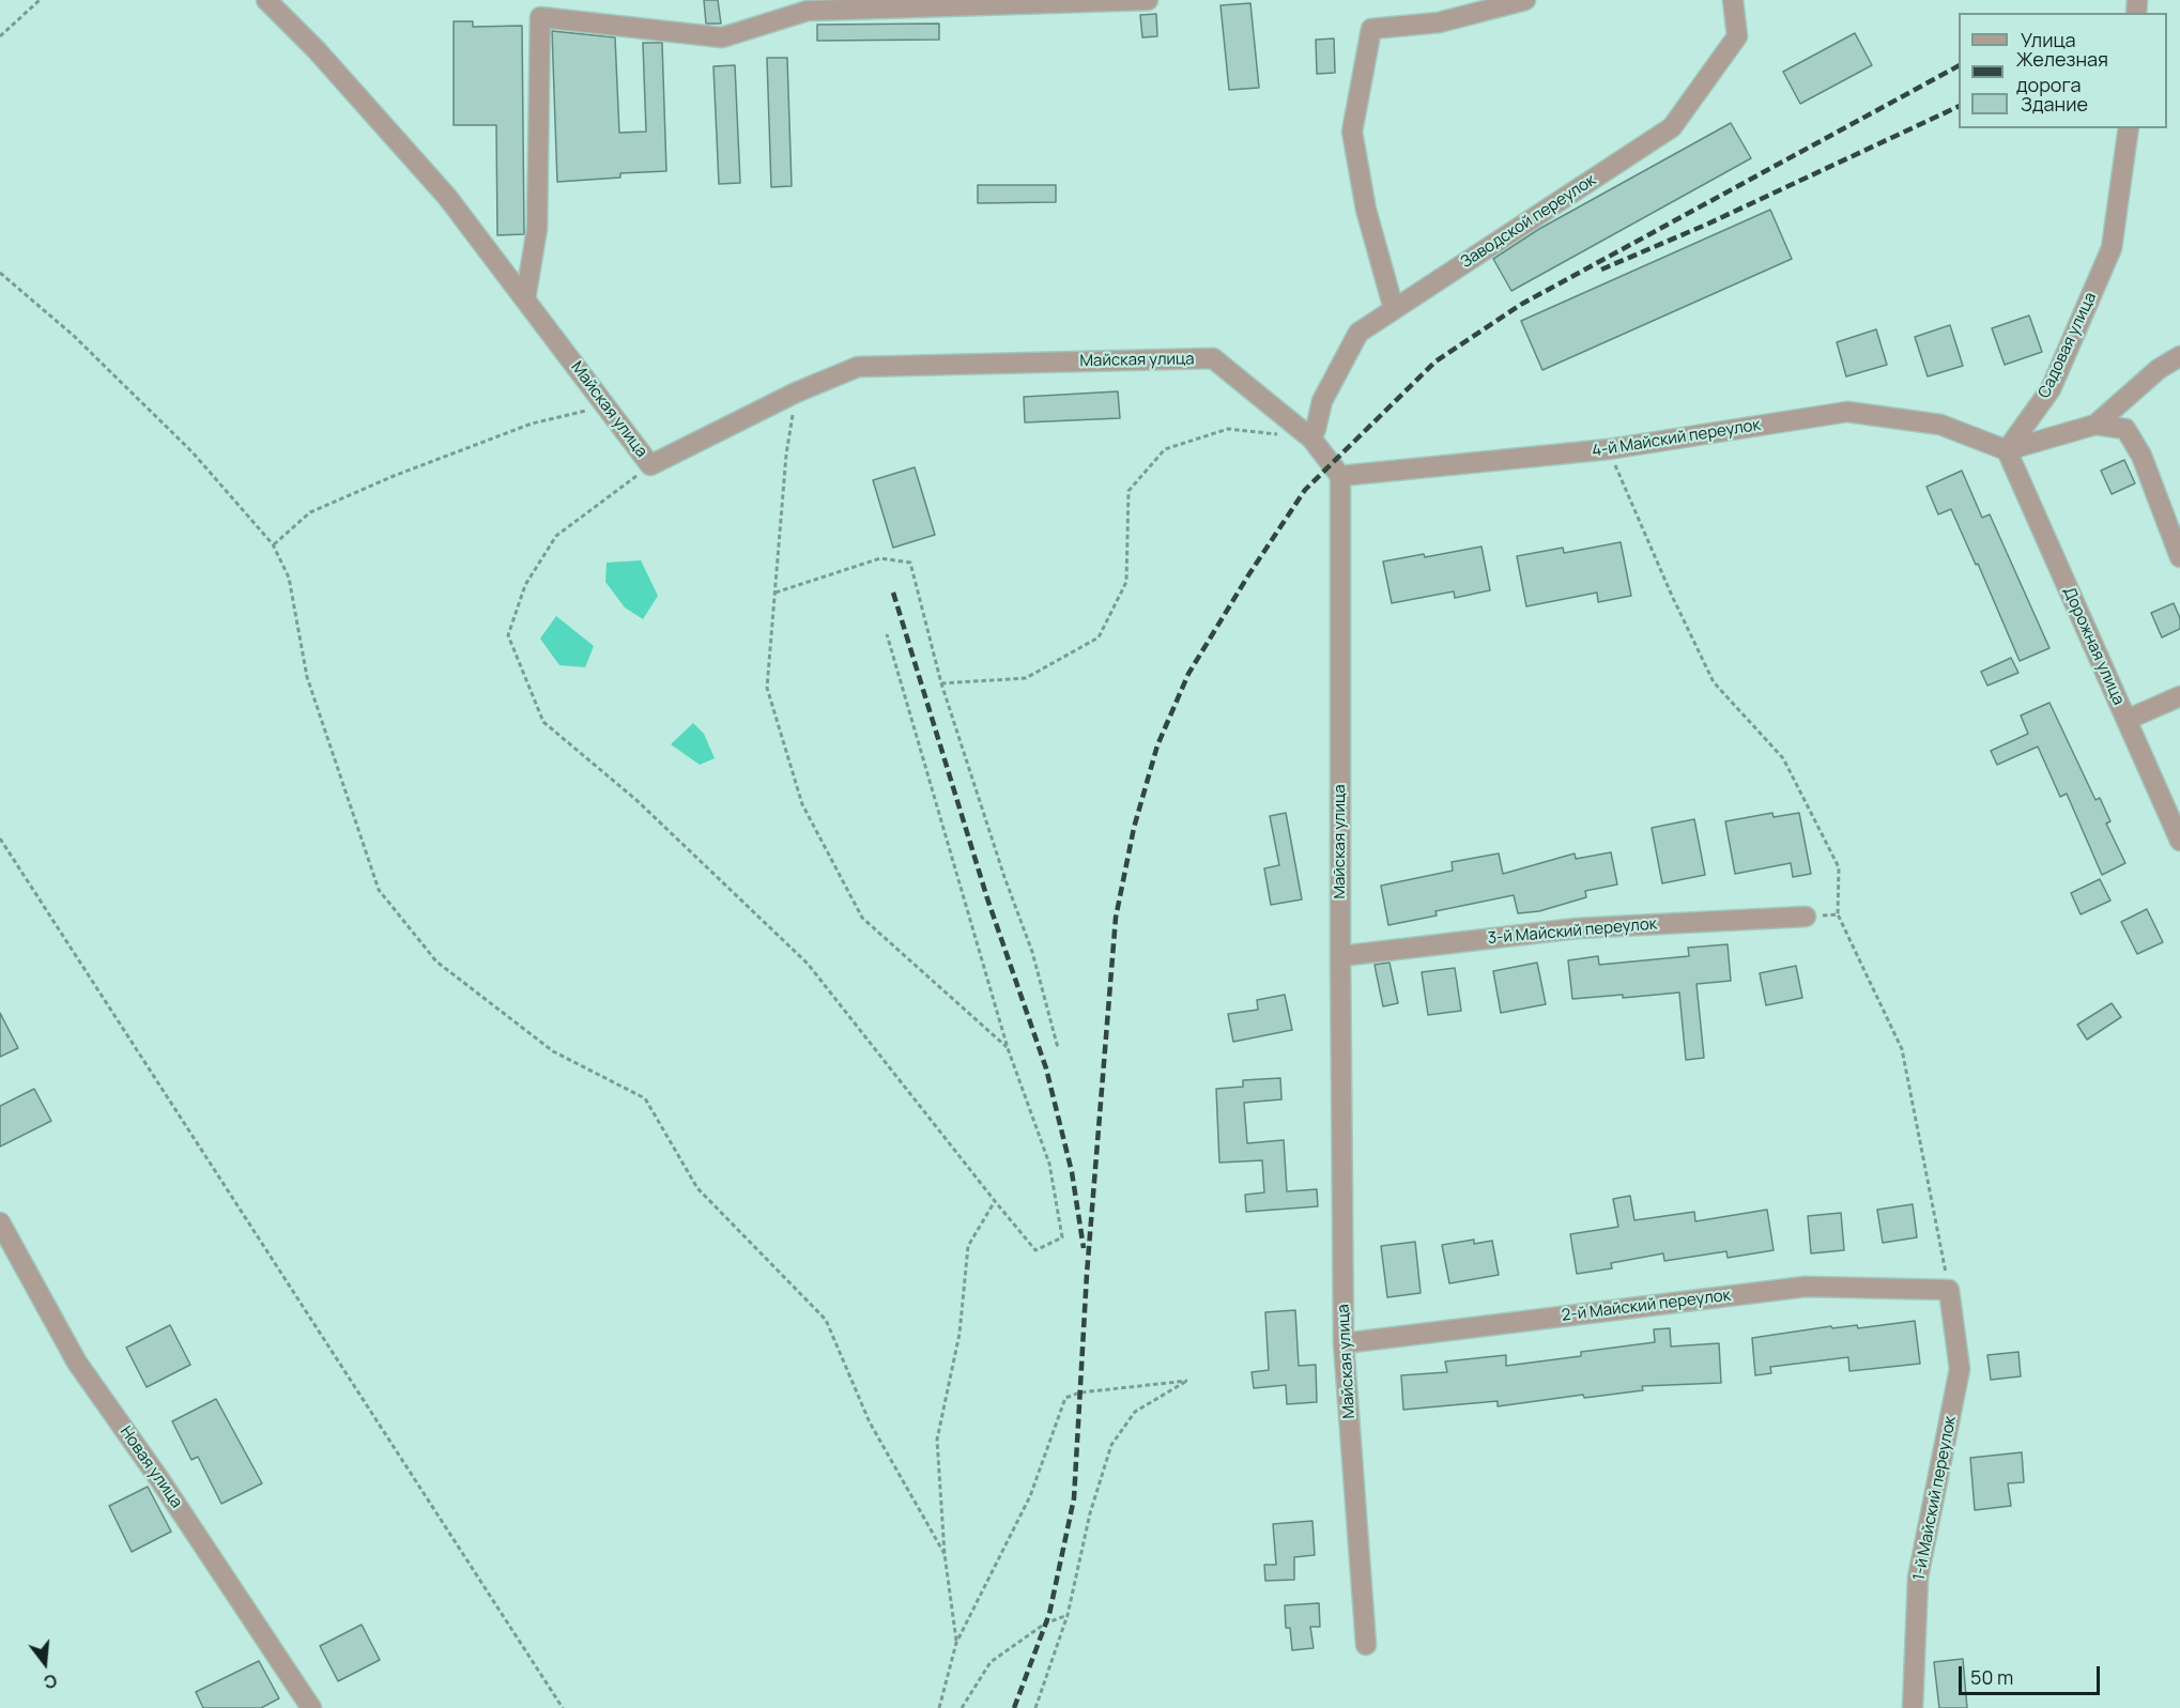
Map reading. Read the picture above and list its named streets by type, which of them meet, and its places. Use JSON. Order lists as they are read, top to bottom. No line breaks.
{"streets":{"street":["Заводской переулок","Садовая улица","Майская улица","4-й Майский переулок","Дорожная улица","3-й Майский переулок","2-й Майский переулок","Новая улица","1-й Майский переулок"]},"crossings":[["Заводской переулок","Майская улица"],["Садовая улица","4-й Майский переулок"],["Садовая улица","Дорожная улица"],["Майская улица","4-й Майский переулок"],["Майская улица","3-й Майский переулок"],["Майская улица","2-й Майский переулок"],["4-й Майский переулок","Дорожная улица"],["2-й Майский переулок","1-й Майский переулок"]],"legend":["Улица","Железная дорога","Здание"],"scale_bar":"50 m","north":"bottom"}
